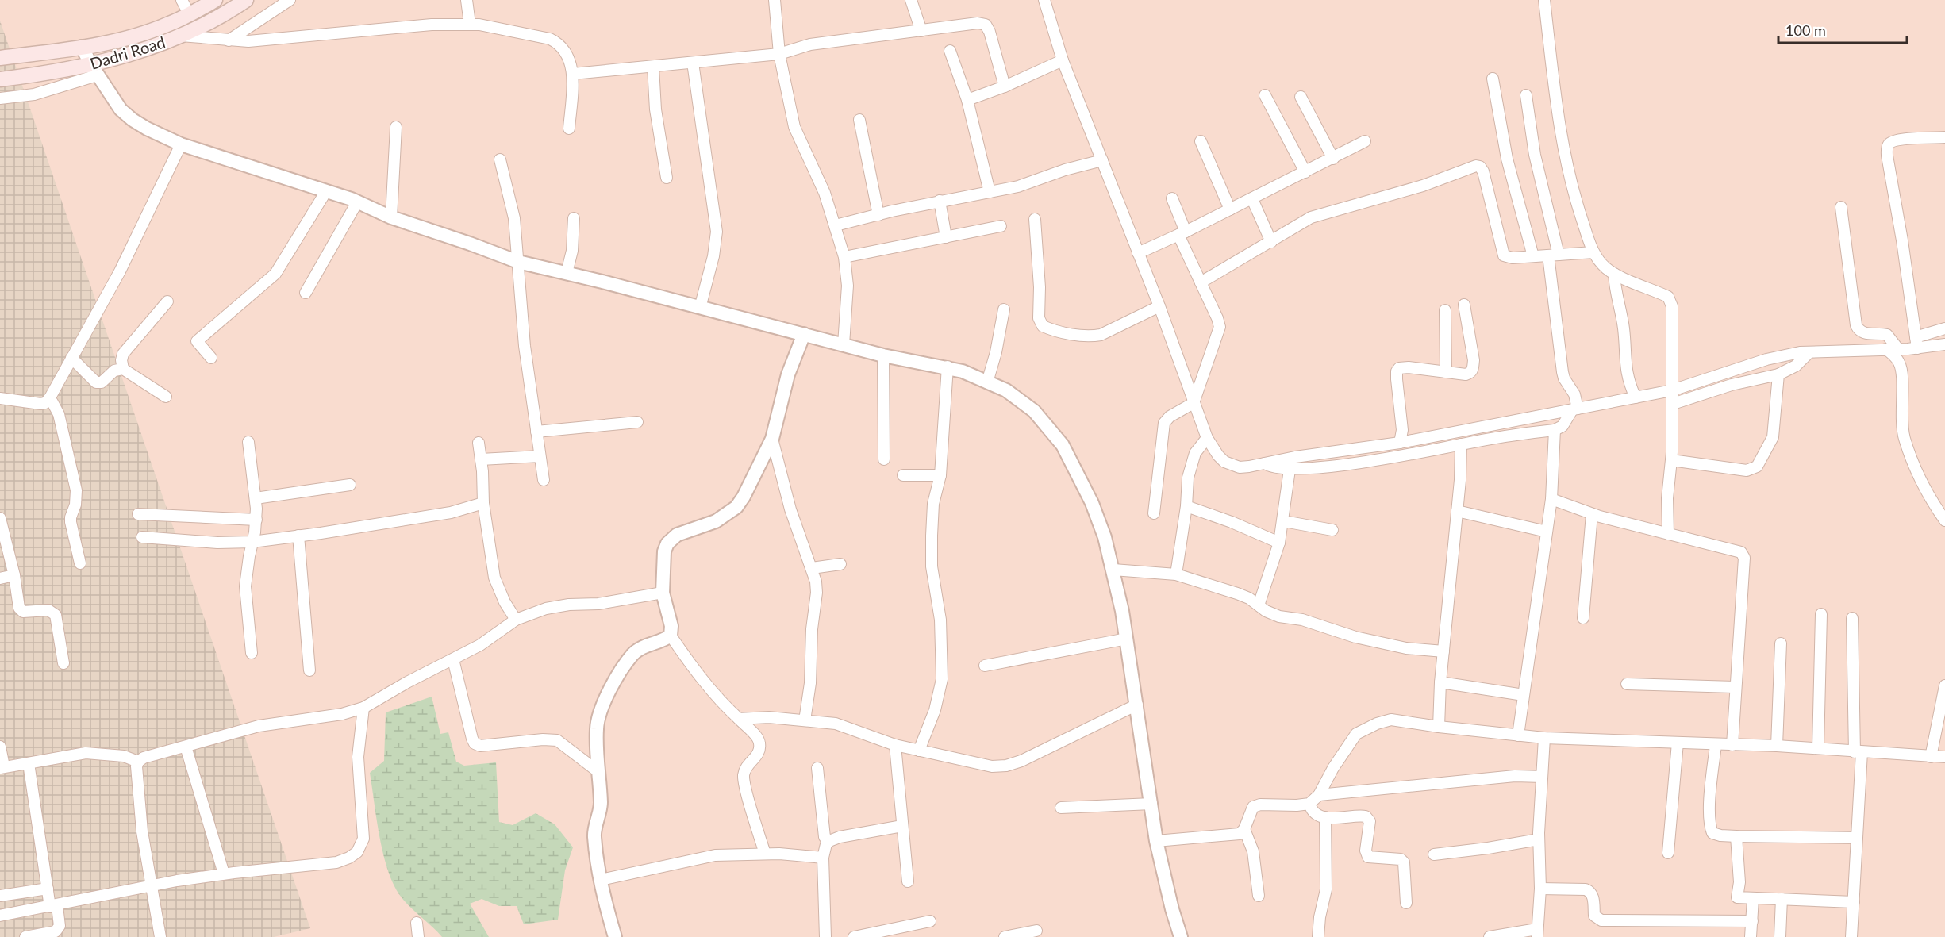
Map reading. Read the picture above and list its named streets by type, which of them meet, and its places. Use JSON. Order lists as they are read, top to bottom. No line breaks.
{"streets":{"main road":["Dadri Road"]},"scale_bar":"100 m"}
